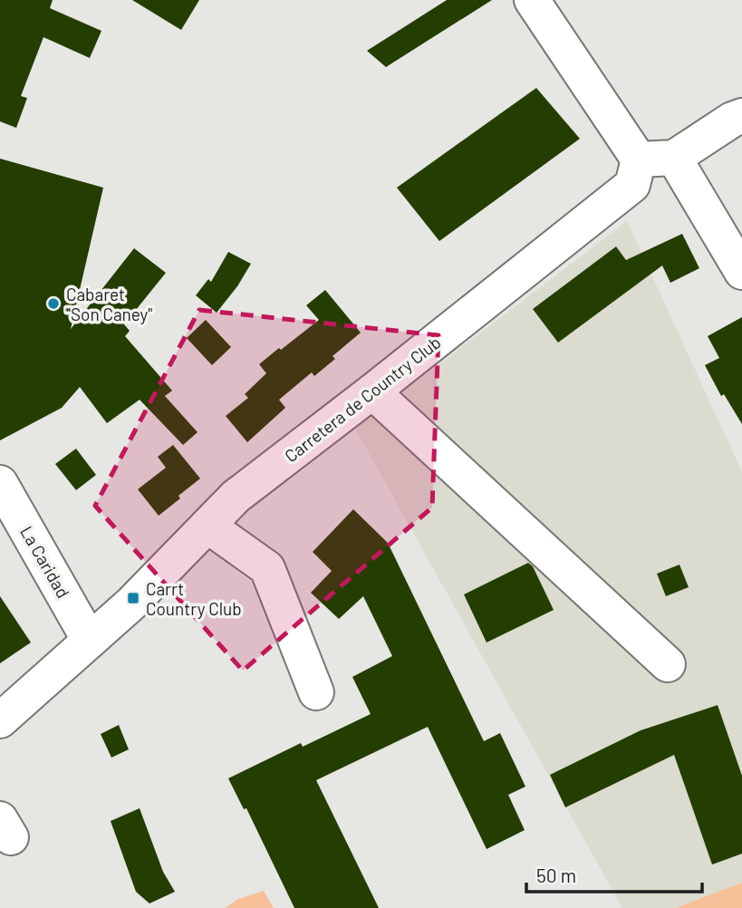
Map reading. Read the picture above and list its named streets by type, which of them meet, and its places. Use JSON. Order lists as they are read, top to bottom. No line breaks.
{"streets":{"street":["Carretera de Country Club","La Caridad"]},"crossings":[["Carretera de Country Club","La Caridad"]],"places":{"other":["Cabaret \"Son Caney\""],"transit":["Carrt Country Club"]},"scale_bar":"50 m"}
